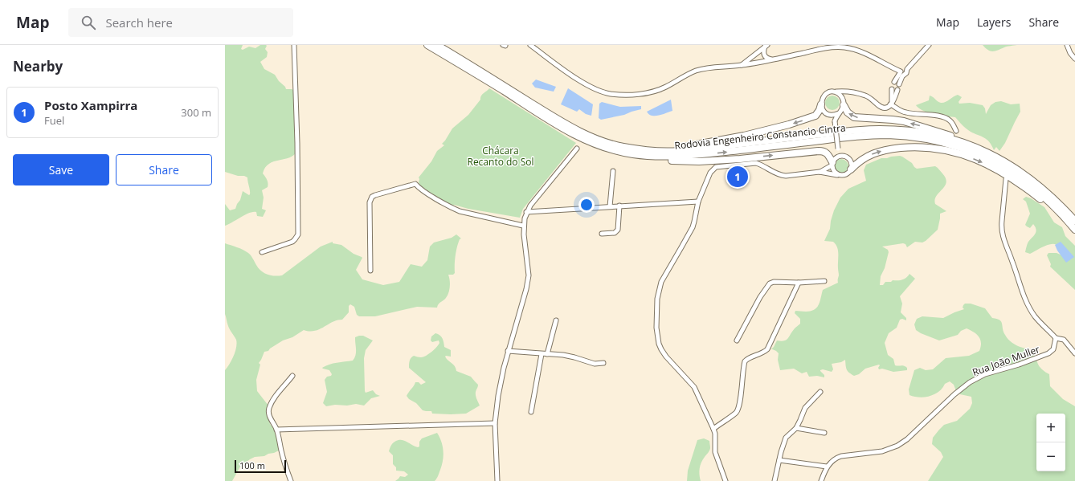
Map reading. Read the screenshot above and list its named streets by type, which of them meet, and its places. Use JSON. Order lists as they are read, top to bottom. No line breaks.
{"streets":{"highway":["Rodovia Engenheiro Constancio Cintra"],"street":["Rua João Muller"]},"parks":["Chácara Recanto do Sol"],"scale_bar":"100 m","page":{"header":"Map","search":"Search here","nav":["Map","Layers","Share"],"heading":"Nearby","list":[{"mark":"1","name":"Posto Xampirra","note":"Fuel","value":"300 m"}],"buttons":["Save","Share"],"pins":"1","map_buttons":["+","−"],"scale":"100 m"}}
